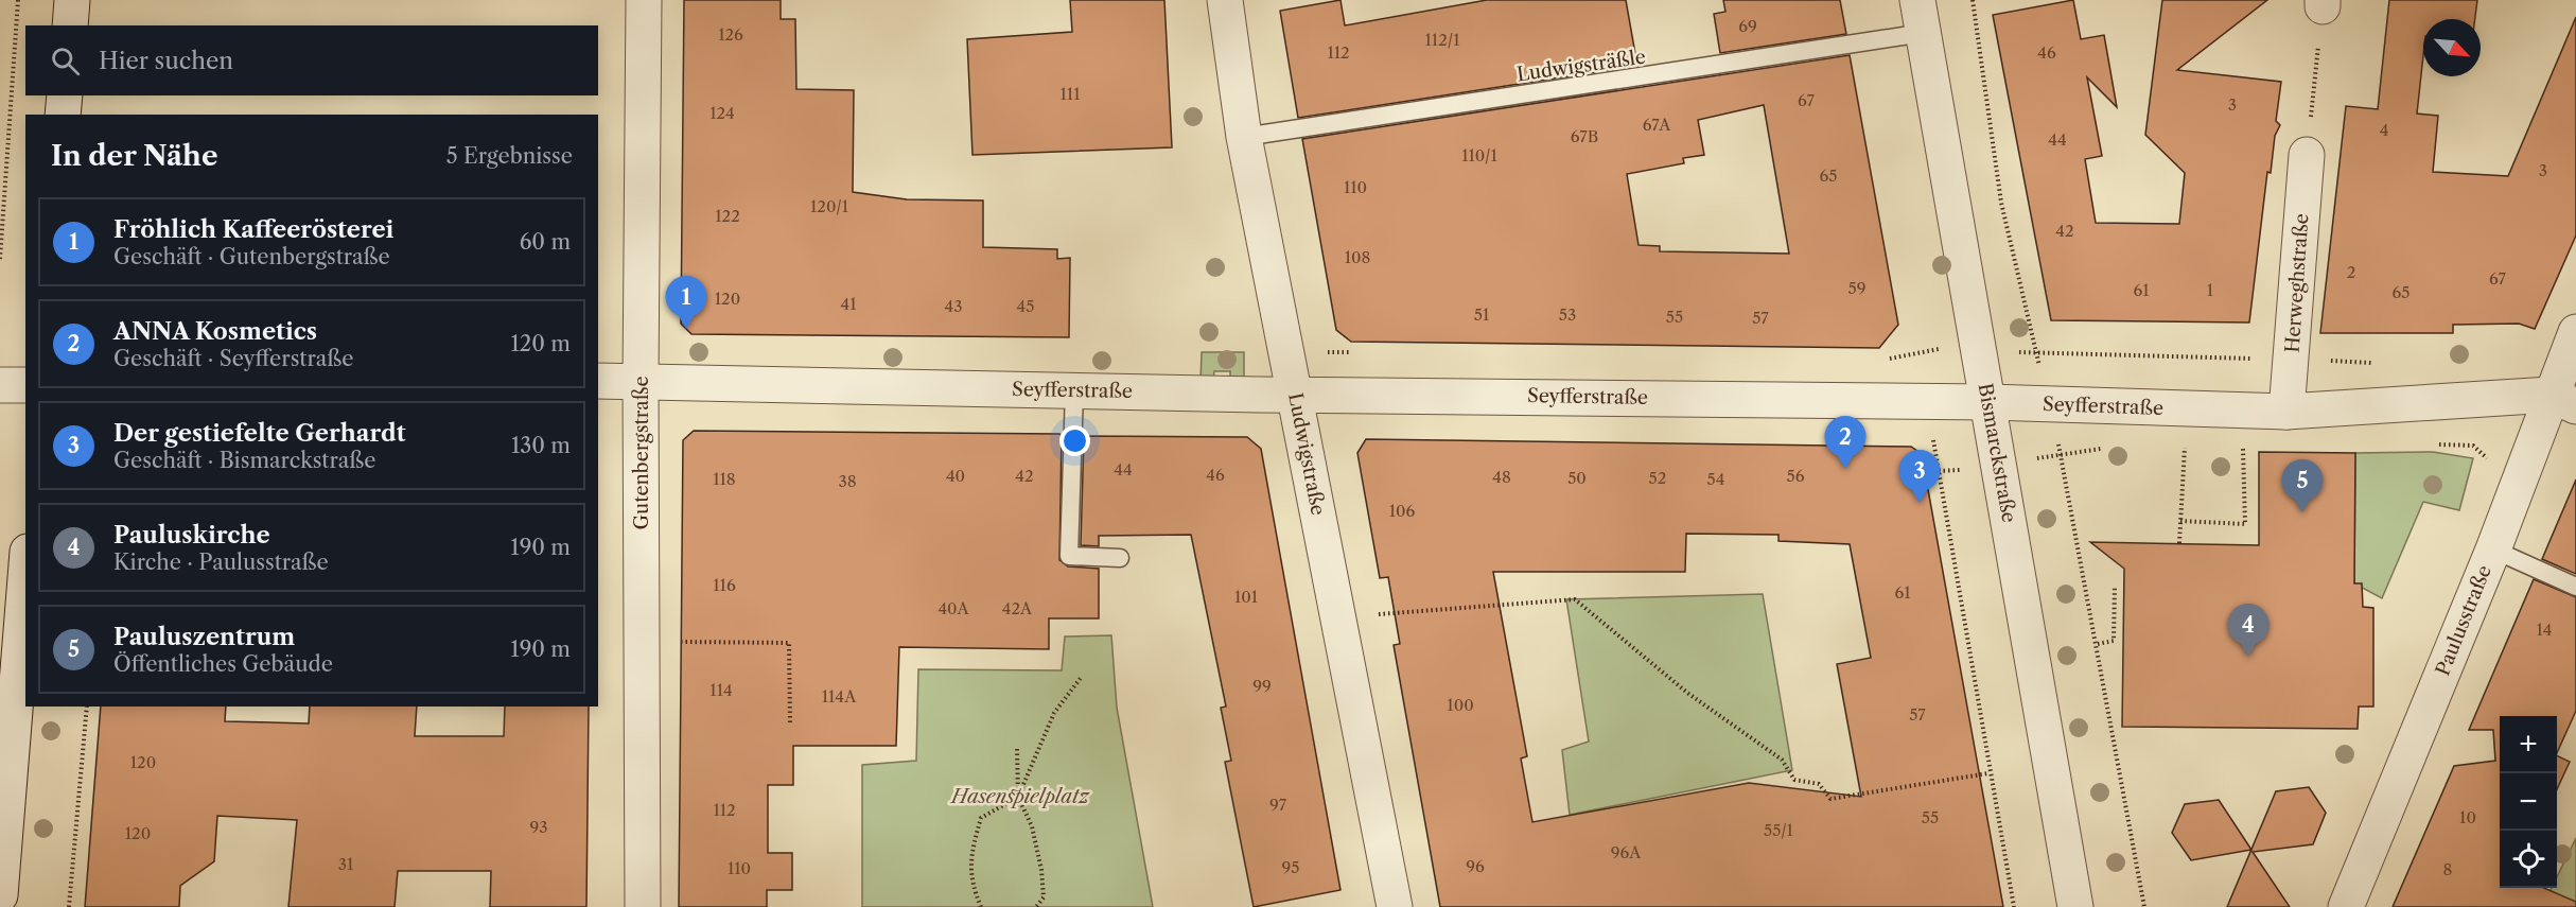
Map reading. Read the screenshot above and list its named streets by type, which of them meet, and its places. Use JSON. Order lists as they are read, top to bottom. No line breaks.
{"streets":{"street":["Herweghstraße","Seyfferstraße","Gutenbergstraße","Bismarckstraße","Ludwigstraße","Paulusstraße"],"lane":["Ludwigsträßle"]},"crossings":[["Ludwigsträßle","Bismarckstraße"],["Ludwigsträßle","Ludwigstraße"],["Herweghstraße","Seyfferstraße"],["Seyfferstraße","Gutenbergstraße"],["Seyfferstraße","Bismarckstraße"],["Seyfferstraße","Ludwigstraße"],["Seyfferstraße","Paulusstraße"]],"parks":["Hasenspielplatz"],"house_numbers":["69","126","112/1","112","46","111","67","3","124","67A","4","67B","44","110/1","3","65","110","120/1","122","42","108","2","67","59","61","1","65","120","41","43","45","51","53","55","57","44","46","40","42","56","48","50","52","118","54","38","106","116","61","101","40A","42A","14","99","114","114A","100","57","120","97","112","55","10","93","55/1","120","96A","31","96","95","110","8"],"north":"bottom right","page":{"search":"Hier suchen","heading":["In der Nähe","5 Ergebnisse"],"list":[{"mark":"1","name":"Fröhlich Kaffeerösterei","note":"Geschäft · Gutenbergstraße","value":"60 m"},{"mark":"2","name":"ANNA Kosmetics","note":"Geschäft · Seyfferstraße","value":"120 m"},{"mark":"3","name":"Der gestiefelte Gerhardt","note":"Geschäft · Bismarckstraße","value":"130 m"},{"mark":"4","name":"Pauluskirche","note":"Kirche · Paulusstraße","value":"190 m"},{"mark":"5","name":"Pauluszentrum","note":"Öffentliches Gebäude","value":"190 m"}],"pins":["1","2","3","5","4"],"map_buttons":["+","−"]}}
